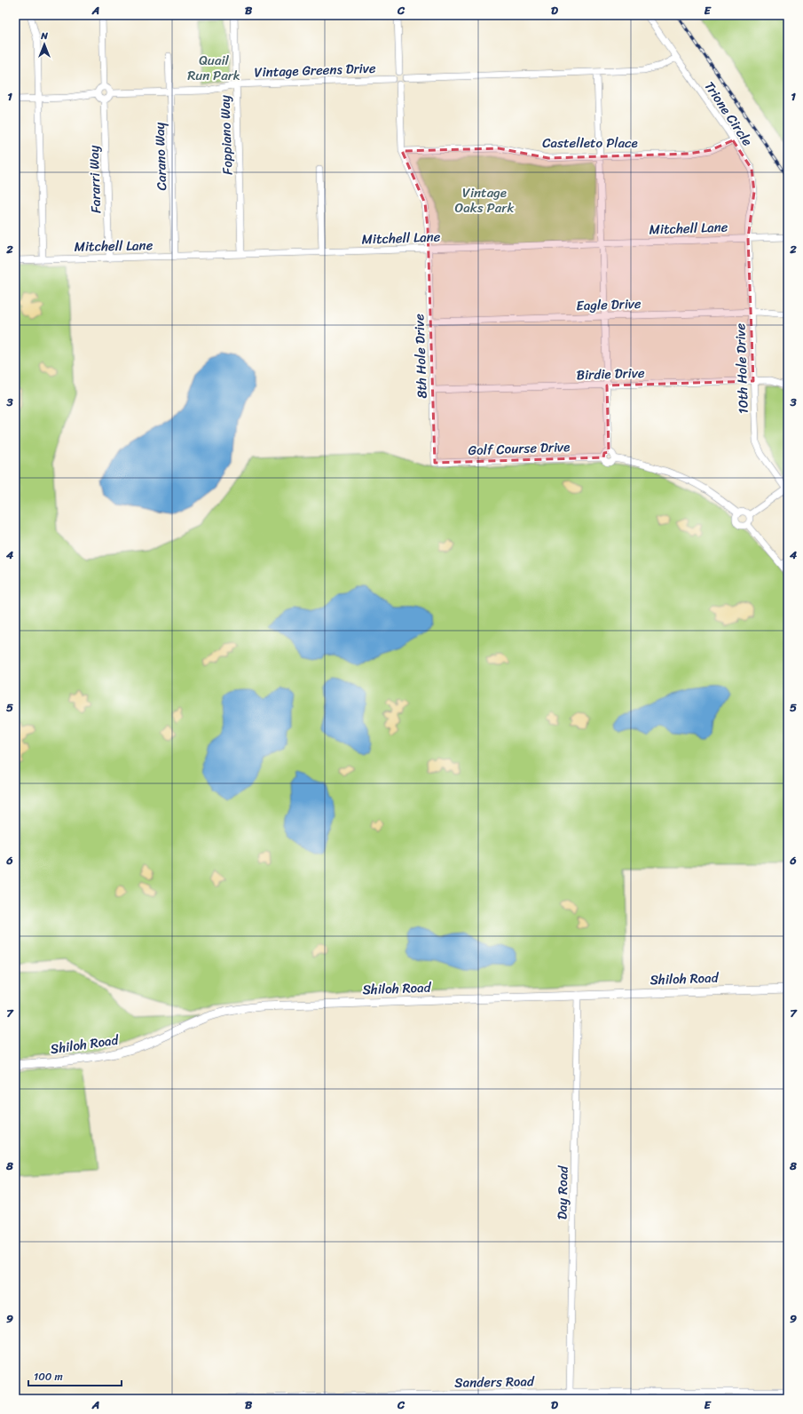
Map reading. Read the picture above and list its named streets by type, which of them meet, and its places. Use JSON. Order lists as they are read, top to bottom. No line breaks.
{"streets":{"main road":["Shiloh Road"],"street":["Vintage Greens Drive","Trione Circle","Foppiano Way","Castelleto Place","Carano Way","Fararri Way","Mitchell Lane","Eagle Drive","8th Hole Drive","10th Hole Drive","Birdie Drive","Golf Course Drive","Day Road","Sanders Road"]},"crossings":[["Vintage Greens Drive","Foppiano Way"],["Vintage Greens Drive","Carano Way"],["Vintage Greens Drive","Fararri Way"],["Trione Circle","Castelleto Place"],["Trione Circle","Mitchell Lane"],["Trione Circle","10th Hole Drive"],["Foppiano Way","Mitchell Lane"],["Castelleto Place","8th Hole Drive"],["Carano Way","Mitchell Lane"],["Fararri Way","Mitchell Lane"],["Mitchell Lane","8th Hole Drive"],["Mitchell Lane","10th Hole Drive"],["Eagle Drive","8th Hole Drive"],["Eagle Drive","10th Hole Drive"],["8th Hole Drive","Birdie Drive"],["8th Hole Drive","Golf Course Drive"],["10th Hole Drive","Birdie Drive"],["Shiloh Road","Day Road"],["Day Road","Sanders Road"]],"parks":["Quail Run Park","Vintage Oaks Park"],"scale_bar":"100 m","north":"top","grid":{"columns":["A","B","C","D","E"],"rows":["1","2","3","4","5","6","7","8","9"]}}
